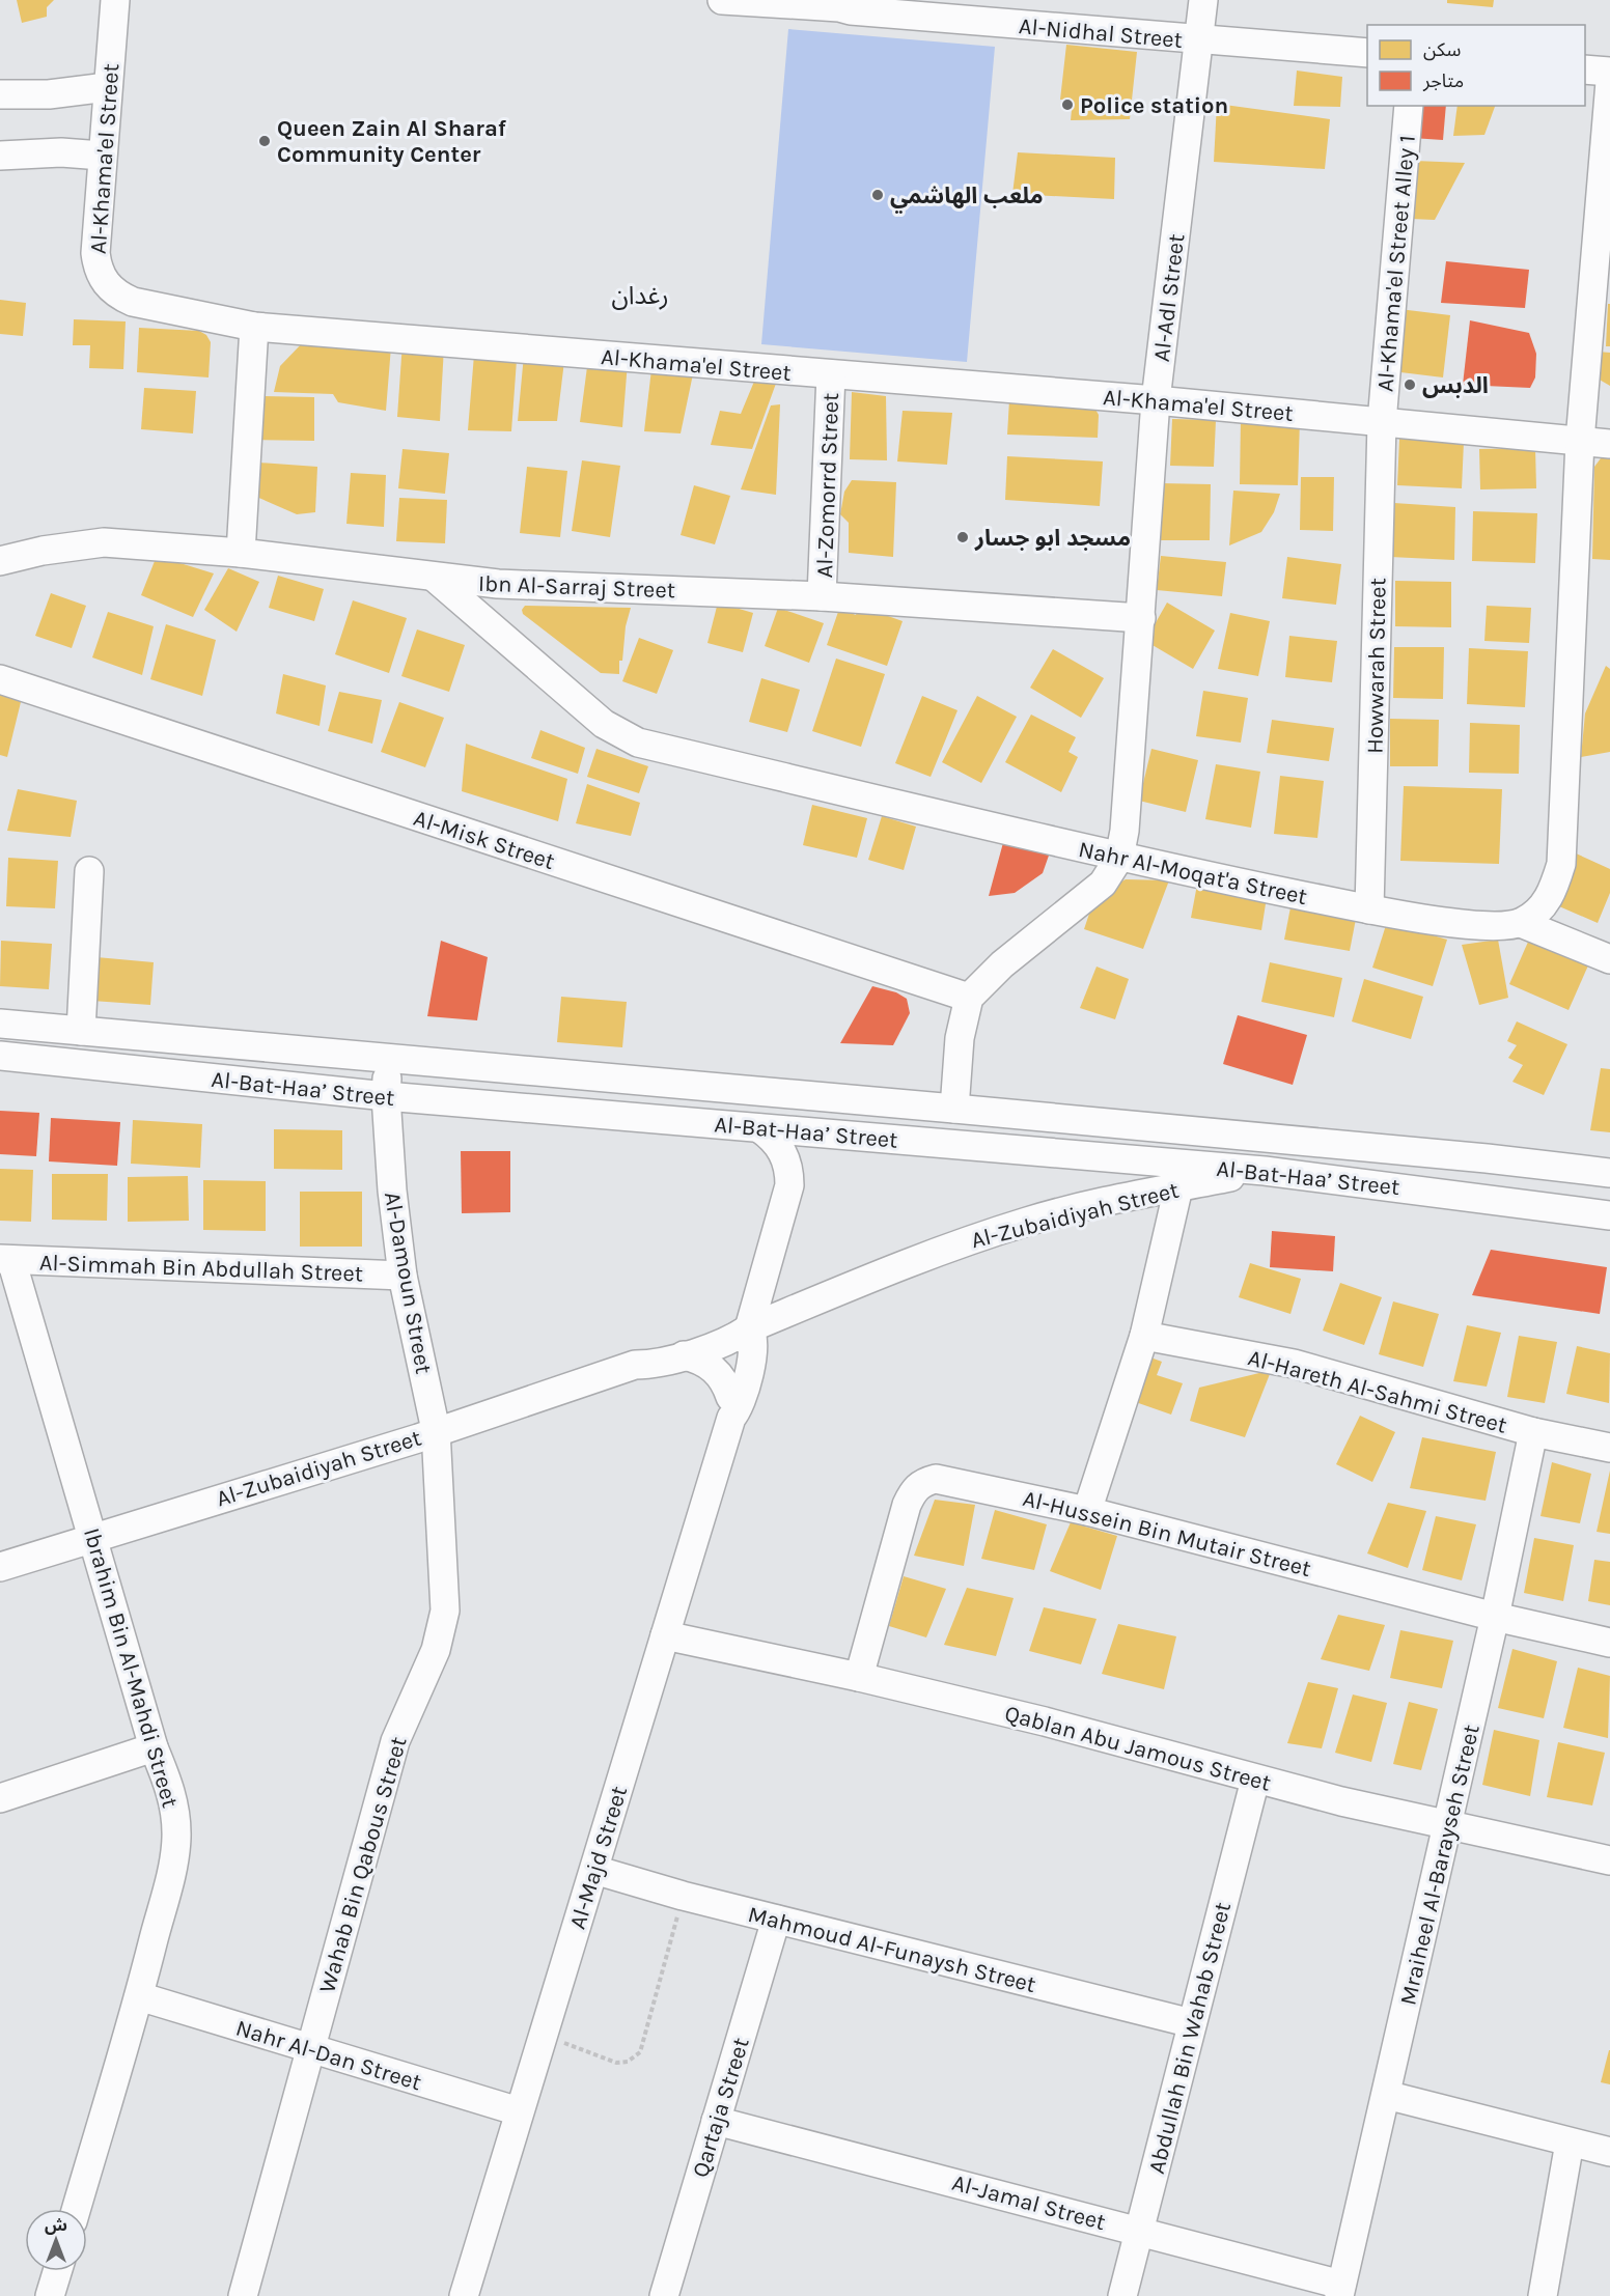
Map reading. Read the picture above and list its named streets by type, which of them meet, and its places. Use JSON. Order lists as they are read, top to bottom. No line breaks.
{"streets":{"street":["Al-Nidhal Street","Al-Khama'el Street","Al-Khama'el Street Alley 1","Al-Adl Street","Al-Zomorrd Street","Ibn Al-Sarraj Street","Howwarah Street","Al-Misk Street","Nahr Al-Moqat'a Street","Al-Bat-Haa’ Street","Al-Zubaidiyah Street","Al-Simmah Bin Abdullah Street","Al-Damoun Street","Al-Hareth Al-Sahmi Street","Al-Hussein Bin Mutair Street","Ibrahim Bin Al-Mahdi Street","Qablan Abu Jamous Street","Al-Majd Street","Wahab Bin Qabous Street","Mraiheel Al-Barayseh Street","Mahmoud Al-Funaysh Street","Abdullah Bin Wahab Street","Nahr Al-Dan Street","Qartaja Street","Al-Jamal Street"]},"crossings":[["Al-Nidhal Street","Al-Adl Street"],["Al-Khama'el Street","Al-Khama'el Street Alley 1"],["Al-Khama'el Street","Al-Adl Street"],["Al-Khama'el Street","Al-Zomorrd Street"],["Al-Khama'el Street","Howwarah Street"],["Al-Khama'el Street Alley 1","Howwarah Street"],["Al-Adl Street","Ibn Al-Sarraj Street"],["Al-Adl Street","Nahr Al-Moqat'a Street"],["Al-Zomorrd Street","Ibn Al-Sarraj Street"],["Ibn Al-Sarraj Street","Nahr Al-Moqat'a Street"],["Howwarah Street","Nahr Al-Moqat'a Street"],["Al-Bat-Haa’ Street","Al-Zubaidiyah Street"],["Al-Bat-Haa’ Street","Al-Damoun Street"],["Al-Bat-Haa’ Street","Al-Majd Street"],["Al-Zubaidiyah Street","Al-Damoun Street"],["Al-Zubaidiyah Street","Ibrahim Bin Al-Mahdi Street"],["Al-Zubaidiyah Street","Al-Majd Street"],["Al-Zubaidiyah Street","Wahab Bin Qabous Street"],["Al-Simmah Bin Abdullah Street","Al-Damoun Street"],["Al-Simmah Bin Abdullah Street","Ibrahim Bin Al-Mahdi Street"],["Al-Damoun Street","Wahab Bin Qabous Street"],["Al-Hareth Al-Sahmi Street","Mraiheel Al-Barayseh Street"],["Al-Hussein Bin Mutair Street","Qablan Abu Jamous Street"],["Al-Hussein Bin Mutair Street","Mraiheel Al-Barayseh Street"],["Ibrahim Bin Al-Mahdi Street","Nahr Al-Dan Street"],["Qablan Abu Jamous Street","Al-Majd Street"],["Qablan Abu Jamous Street","Mraiheel Al-Barayseh Street"],["Qablan Abu Jamous Street","Abdullah Bin Wahab Street"],["Al-Majd Street","Mahmoud Al-Funaysh Street"],["Al-Majd Street","Nahr Al-Dan Street"],["Wahab Bin Qabous Street","Nahr Al-Dan Street"],["Mraiheel Al-Barayseh Street","Al-Jamal Street"],["Mahmoud Al-Funaysh Street","Abdullah Bin Wahab Street"],["Mahmoud Al-Funaysh Street","Qartaja Street"],["Abdullah Bin Wahab Street","Al-Jamal Street"],["Qartaja Street","Al-Jamal Street"]],"districts":["رغدان"],"places":["Police station","Queen Zain Al Sharaf Community Center","ملعب الهاشمي","الدبس","مسجد ابو جسار"],"legend":["سكن","متاجر"],"north":"top"}
